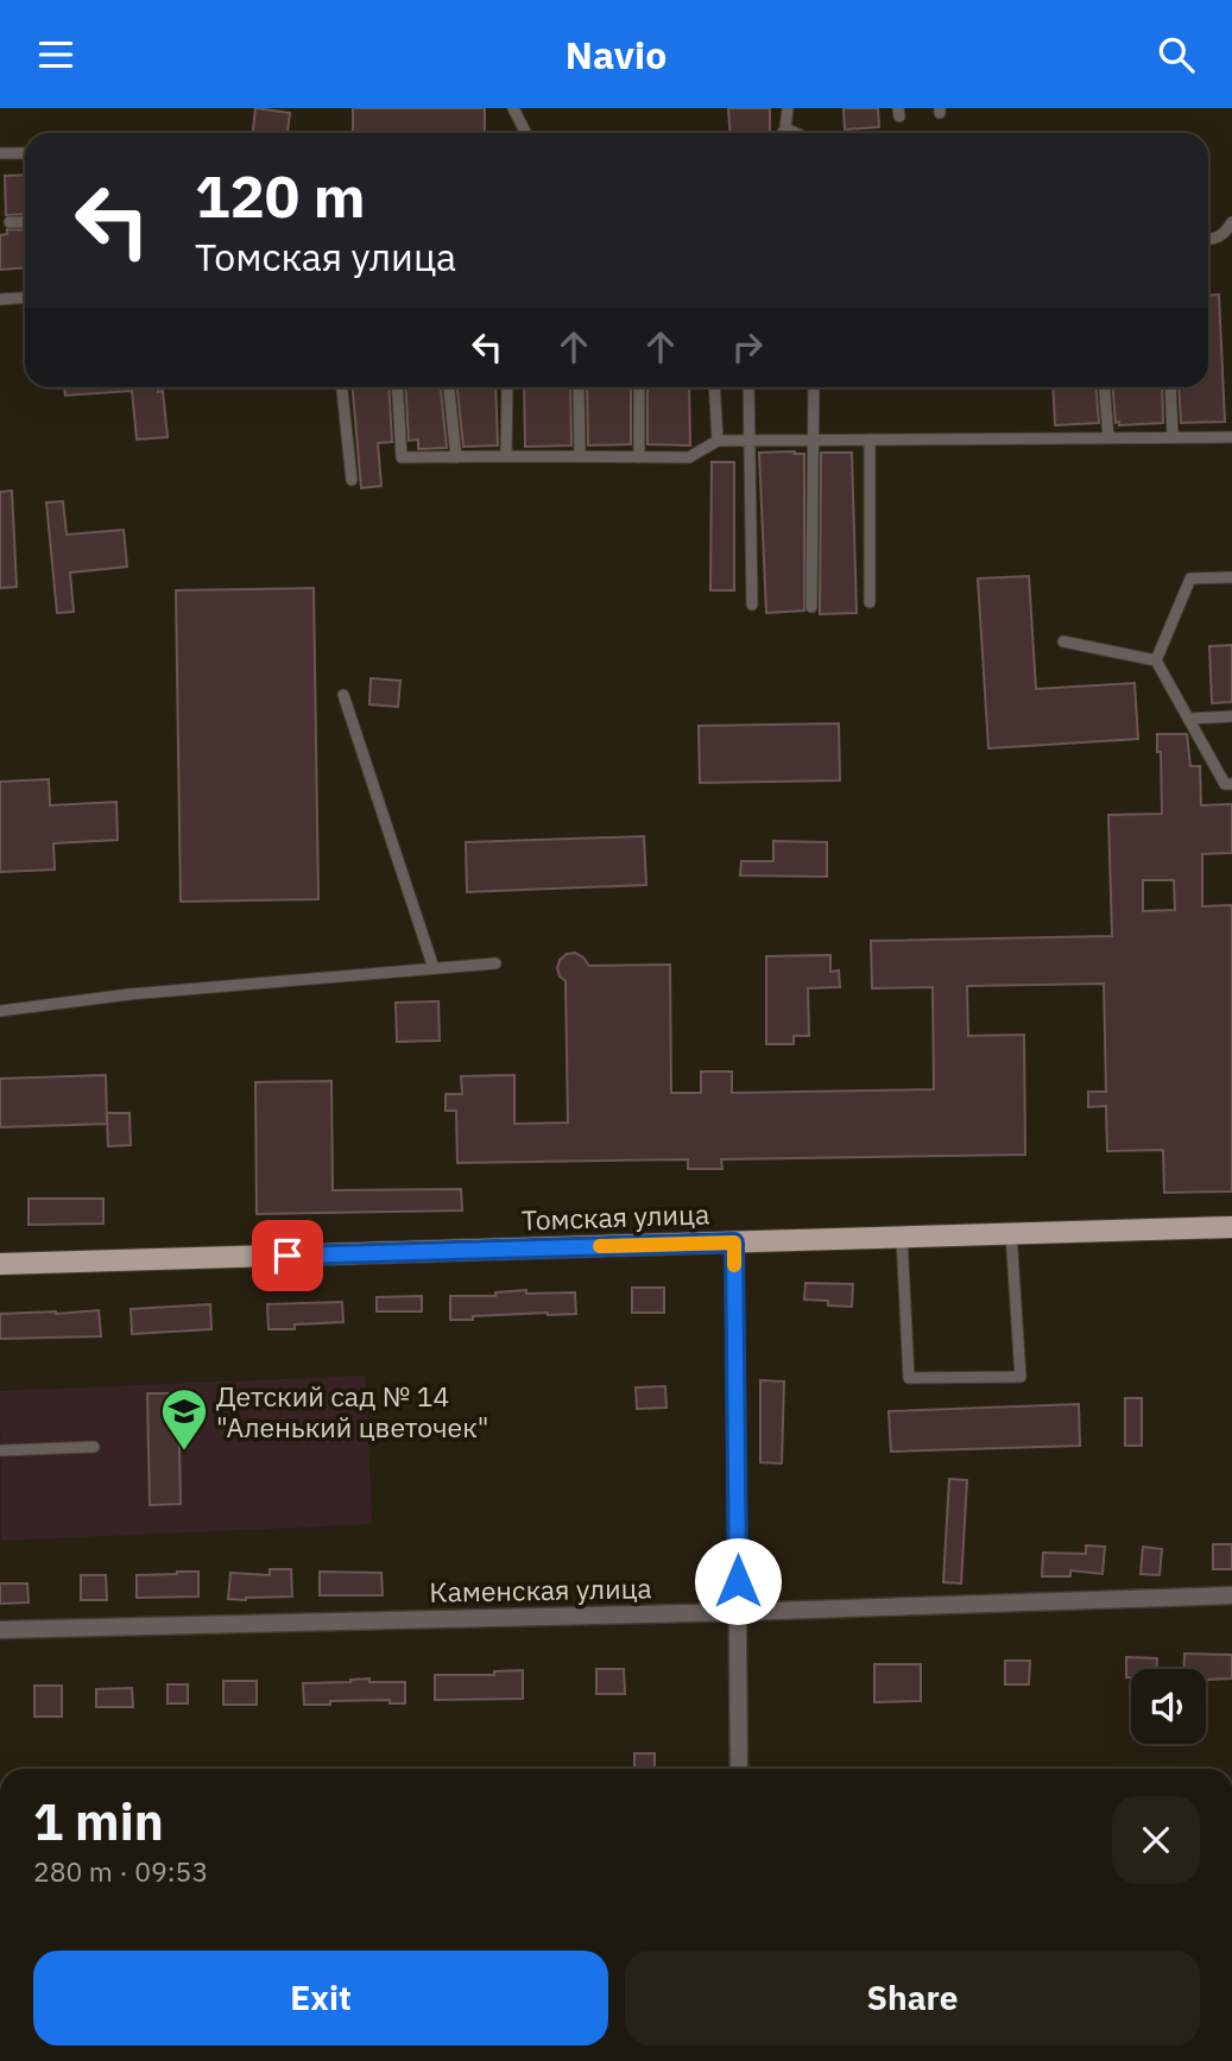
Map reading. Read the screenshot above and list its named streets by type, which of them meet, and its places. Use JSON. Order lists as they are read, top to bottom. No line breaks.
{"streets":{"main road":["Томская улица"],"street":["Каменская улица"]},"places":{"school or university":["Детский сад № 14 \"Аленький цветочек\""]},"page":{"header":"Navio","turn":["120 m","Томская улица"],"heading":["1 min","280 m · 09:53"],"buttons":["Exit","Share"]}}
